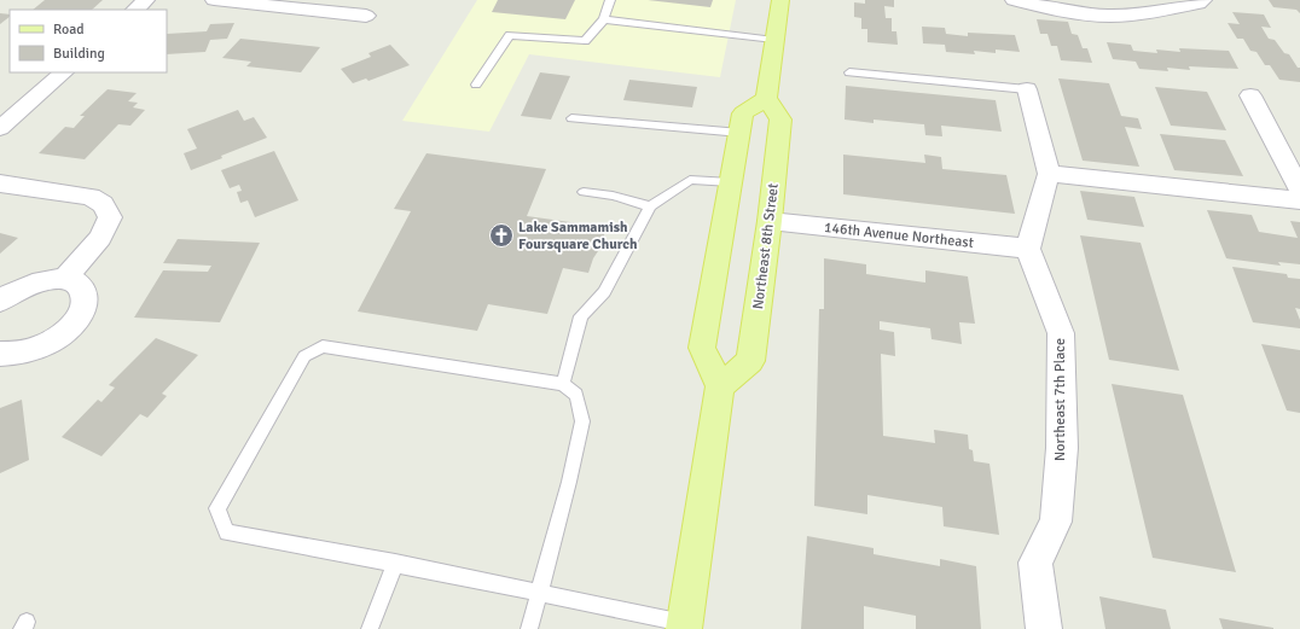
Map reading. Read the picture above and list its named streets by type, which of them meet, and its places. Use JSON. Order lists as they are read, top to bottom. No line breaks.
{"streets":{"main road":["Northeast 8th Street"],"street":["146th Avenue Northeast","Northeast 7th Place"]},"crossings":[["146th Avenue Northeast","Northeast 8th Street"],["146th Avenue Northeast","Northeast 7th Place"]],"places":{"church":["Lake Sammamish Foursquare Church"]},"legend":["Road","Building"]}
